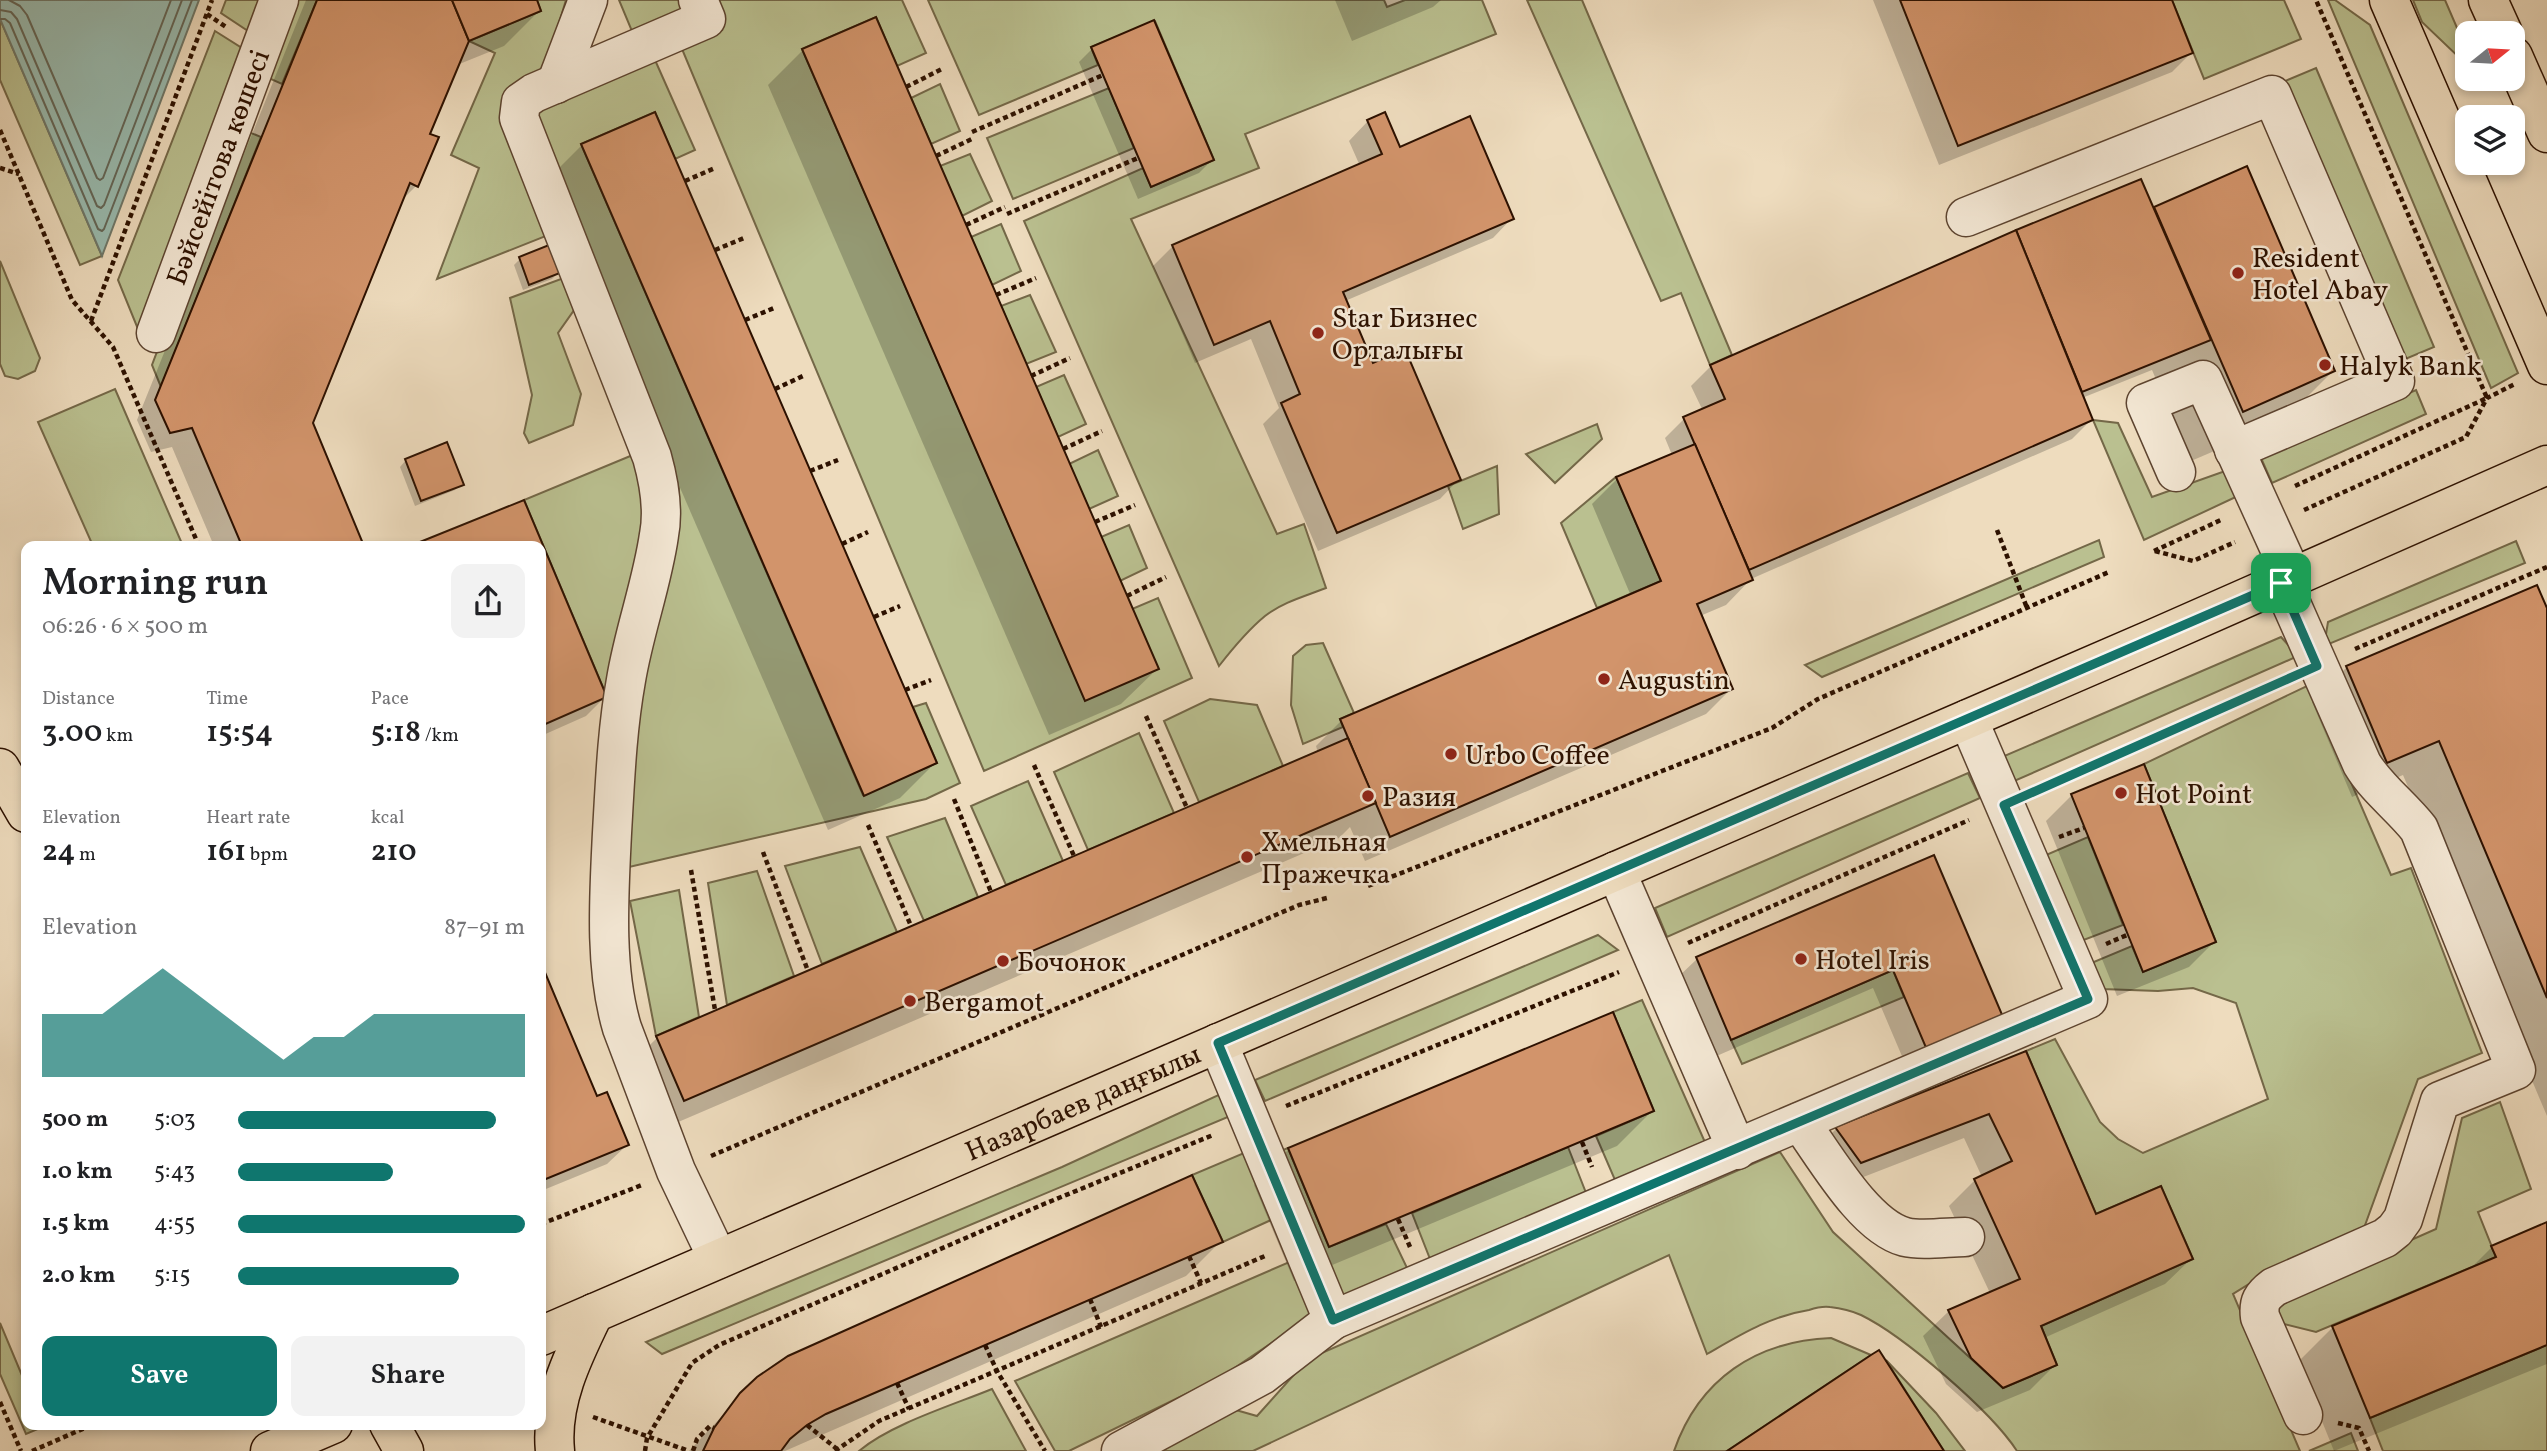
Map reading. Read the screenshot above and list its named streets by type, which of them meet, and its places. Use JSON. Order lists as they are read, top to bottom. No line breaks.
{"streets":{"main road":["Назарбаев даңғылы"],"street":["Бәйсейітова көшесі"]},"places":["Resident Hotel Abay","Star Бизнес Орталығы","Halyk Bank","Augustin","Urbo Coffee","Hot Point","Разия","Хмельная Пражечка","Hotel Iris","Бочонок","Bergamot"],"north":"right","page":{"heading":["Morning run","06:26 · 6 × 500 m"],"stats":[["Distance","3.00 km"],["Time","15:54"],["Pace","5:18 /km"],["Elevation","24 m"],["Heart rate","161 bpm"],["kcal","210"]],"chart":["Elevation","87–91 m"],"list":[{"name":"500 m","note":"5:03"},{"name":"1.0 km","note":"5:43"},{"name":"1.5 km","note":"4:55"},{"name":"2.0 km","note":"5:15"}],"buttons":["Save","Share"]}}
